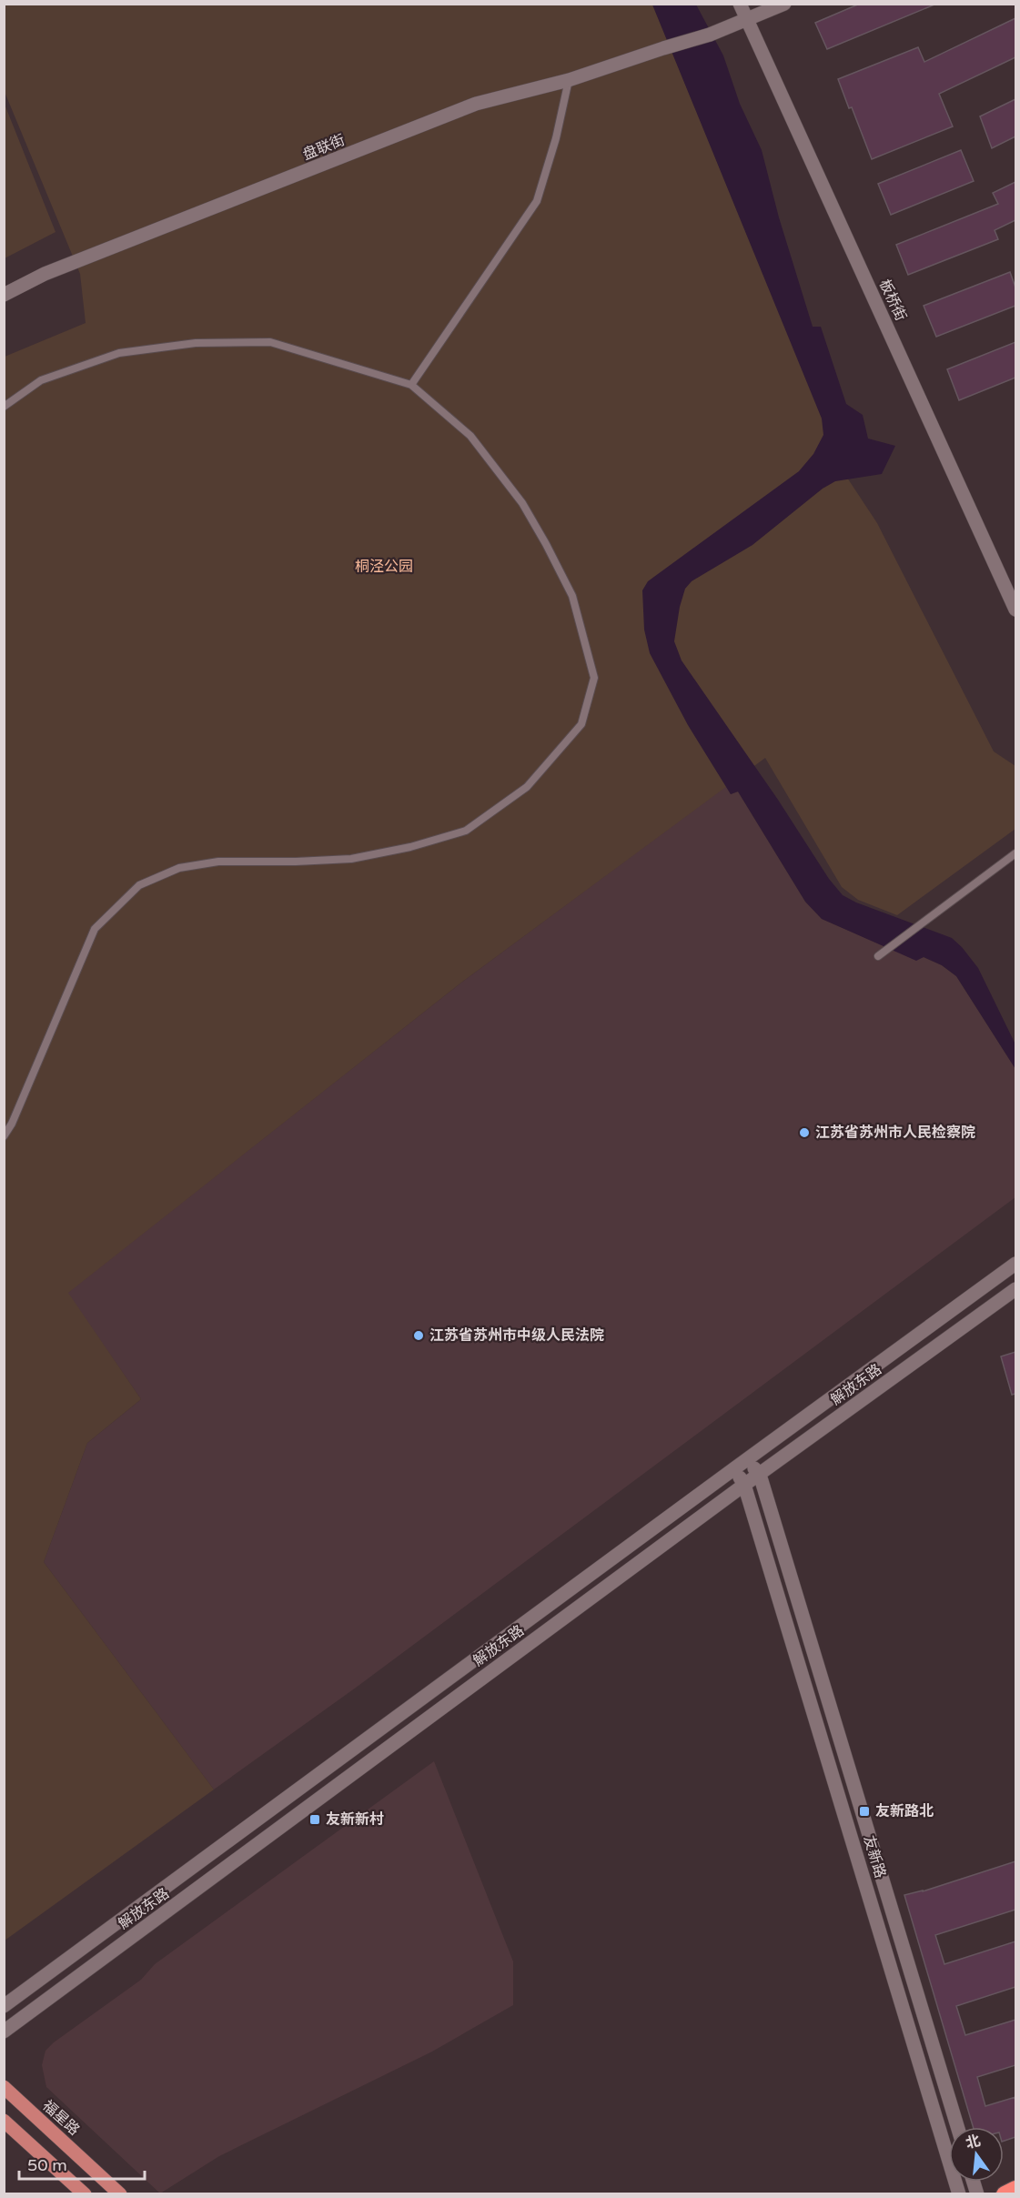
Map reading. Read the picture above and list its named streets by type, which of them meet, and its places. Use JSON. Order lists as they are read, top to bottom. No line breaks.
{"streets":{"main road":["盘联街","板桥街","解放东路","友新路","福星路"]},"crossings":[["盘联街","板桥街"],["解放东路","友新路"]],"parks":["桐泾公园"],"places":{"other":["江苏省苏州市人民检察院","江苏省苏州市中级人民法院"],"transit":["友新路北","友新新村"]},"scale_bar":"50 m","north":"top"}
